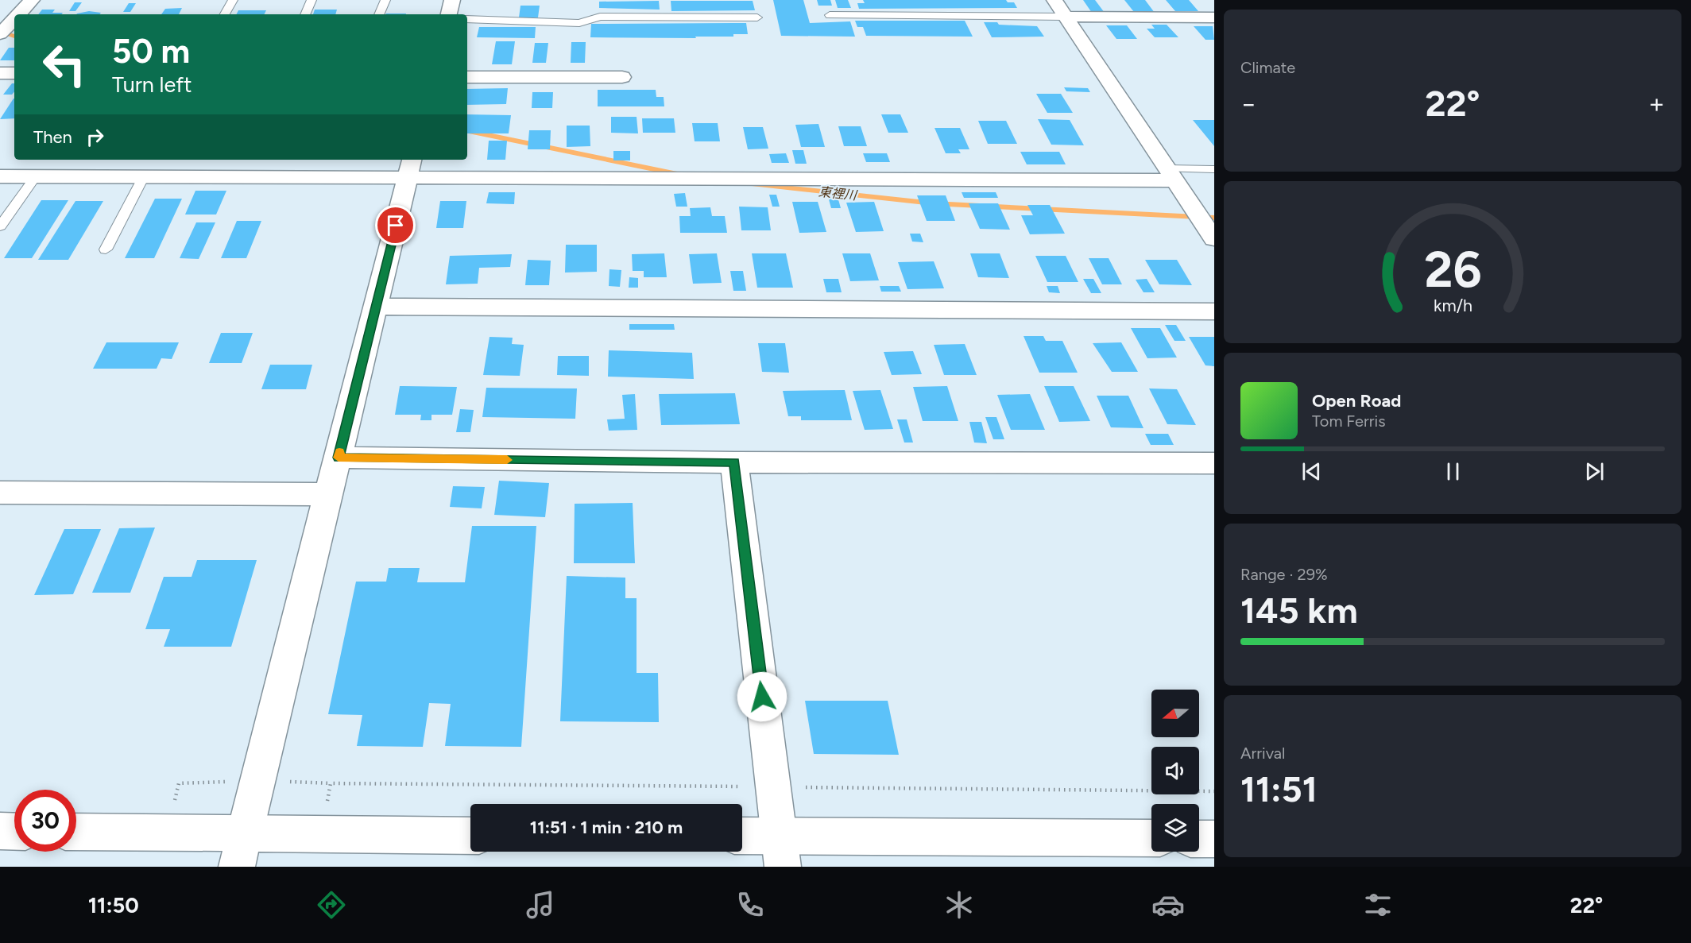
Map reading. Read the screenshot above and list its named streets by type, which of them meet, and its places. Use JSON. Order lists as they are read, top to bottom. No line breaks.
{"water":["東裡川"],"north":"left","page":{"tile":["Climate",["Range · 29%","145 km"],["Arrival","11:51"]],"turn":["50 m","Turn left"],"heat":["−","22°","+"],"then":"Then","song":["Open Road","Tom Ferris"],"limit":"30","trip":"11:51 · 1 min · 210 m","tabs":["11:50","22°"],"gauge":["26","km/h"]}}
